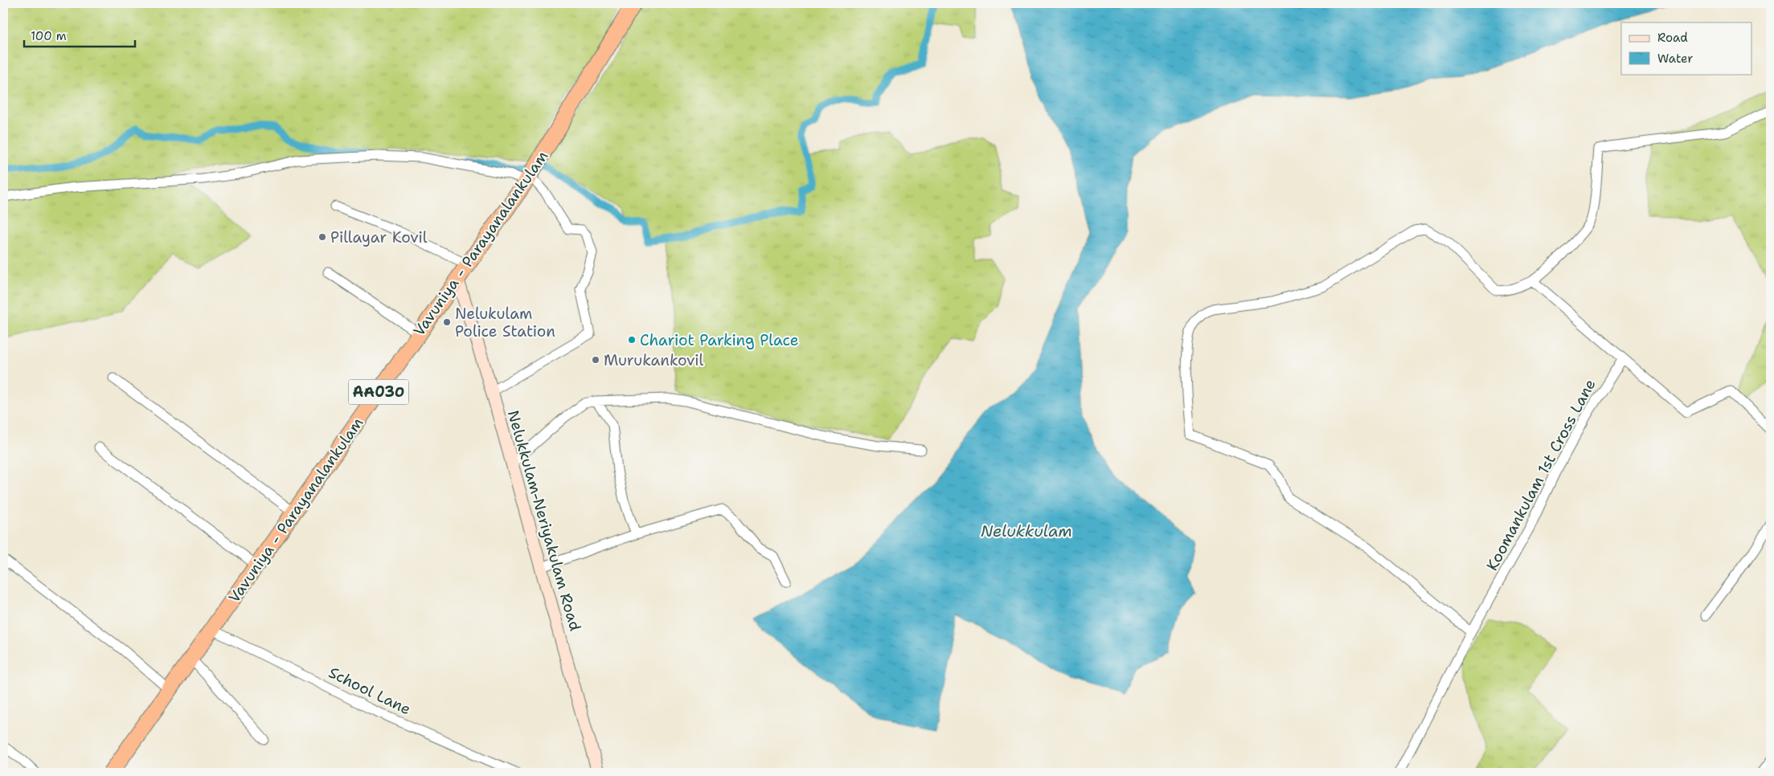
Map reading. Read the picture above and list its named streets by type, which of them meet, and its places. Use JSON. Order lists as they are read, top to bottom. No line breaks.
{"streets":{"highway":["Vavuniya - Parayanalankulam","AA030"],"main road":["Nelukkulam-Neriyakulam Road"],"street":["Koomankulam 1st Cross Lane","School Lane"]},"crossings":[["Vavuniya - Parayanalankulam","Nelukkulam-Neriyakulam Road"],["Vavuniya - Parayanalankulam","School Lane"]],"water":["Nelukkulam"],"places":["Pillayar Kovil","Nelukulam Police Station","Chariot Parking Place","Murukankovil"],"legend":["Road","Water"],"scale_bar":"100 m"}
